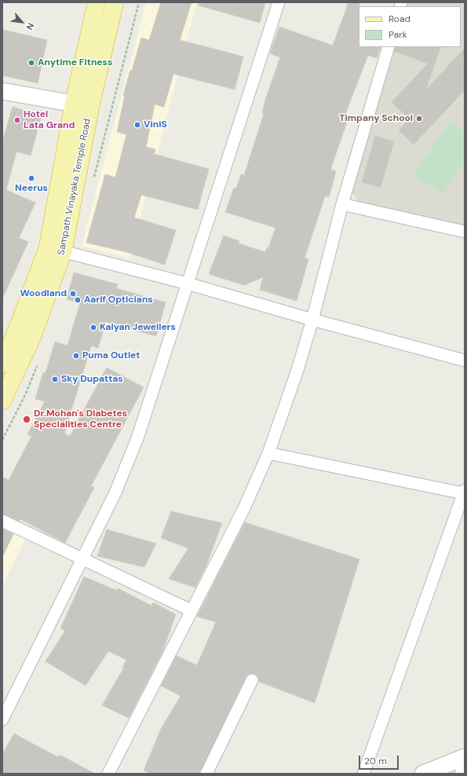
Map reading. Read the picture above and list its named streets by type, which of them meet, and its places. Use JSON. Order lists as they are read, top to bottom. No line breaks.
{"streets":{"main road":["Sampath Vinayaka Temple Road"]},"places":["Anytime Fitness","Timpany School","Hotel Lata Grand","ViniS","Neerus","Woodland","Aarif Opticians","Kalyan Jewellers","Puma Outlet","Sky Dupattas","Dr.Mohan's Diabetes Specialities Centre"],"legend":["Road","Park"],"scale_bar":"20 m","north":"bottom right"}
